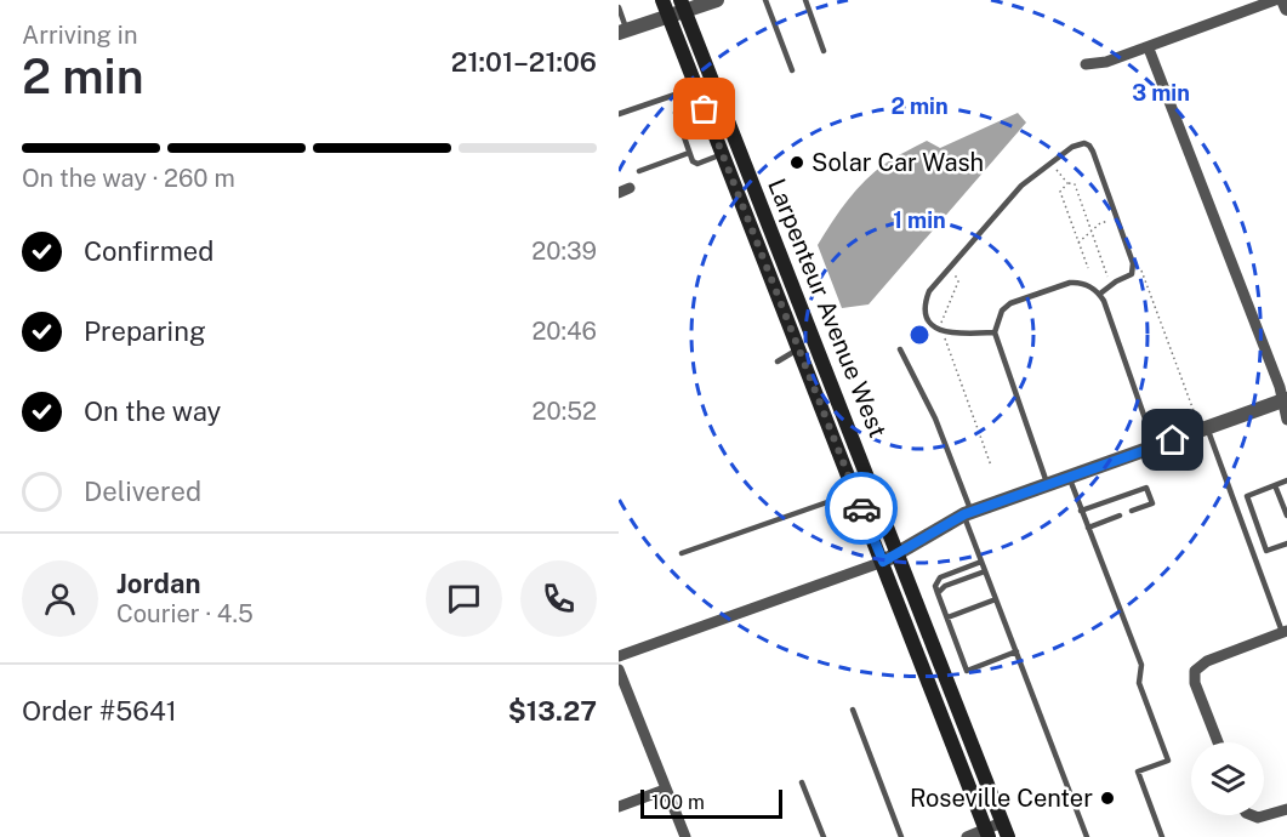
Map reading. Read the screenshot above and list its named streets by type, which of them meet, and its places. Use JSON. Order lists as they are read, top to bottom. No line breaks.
{"streets":{"main road":["Larpenteur Avenue West"]},"places":["Solar Car Wash","Roseville Center"],"scale_bar":"100 m","page":{"heading":["2 min","Arriving in","21:01–21:06"],"panel":["Jordan","Courier · 4.5","Order #5641","$13.27"],"bar":"On the way · 260 m","list":[["Confirmed","20:39"],["Preparing","20:46"],["On the way","20:52"],"Delivered"],"scale":"100 m"},"rings":["3 min","2 min","1 min"]}
